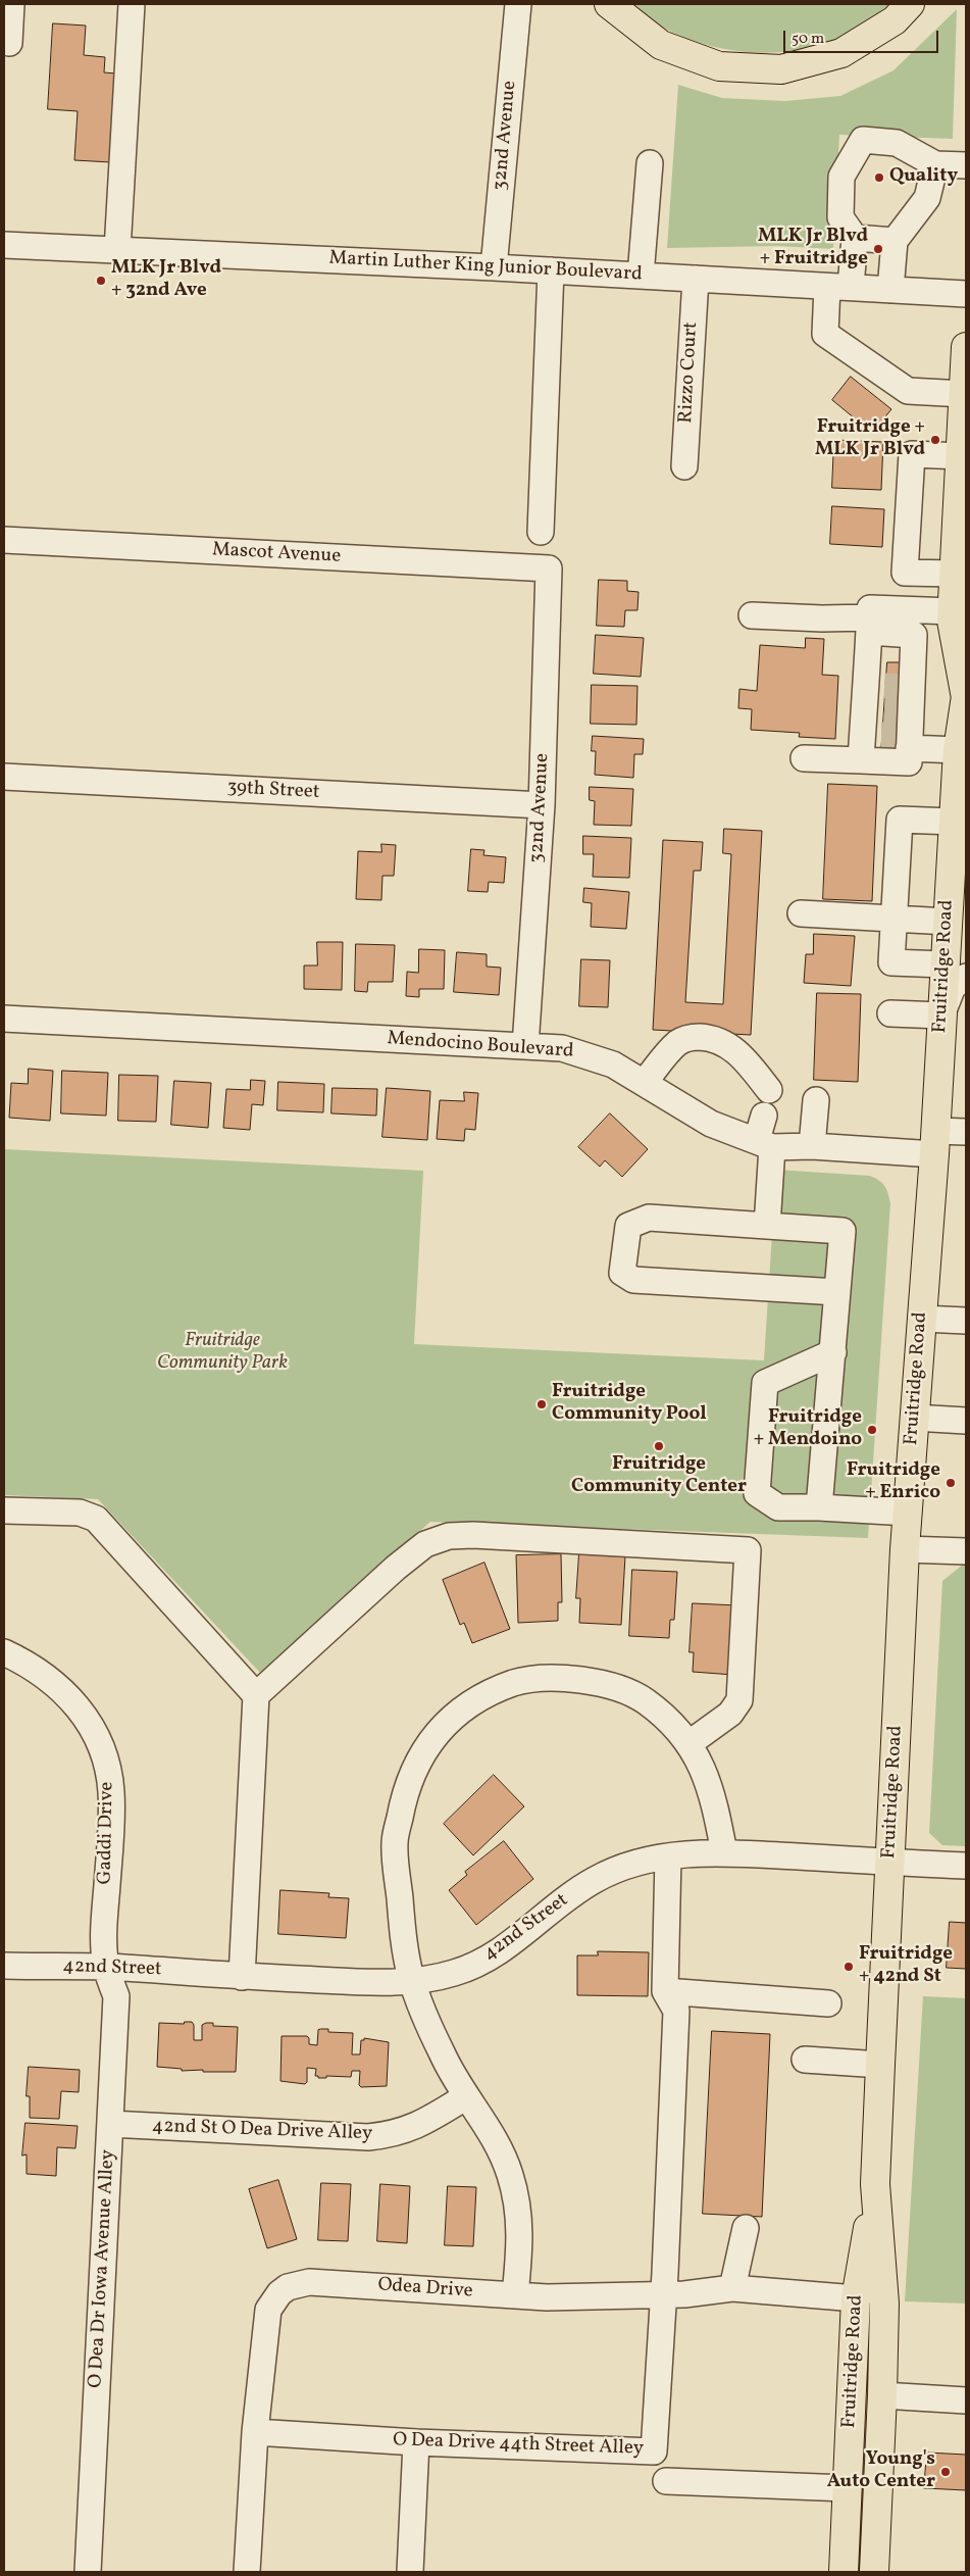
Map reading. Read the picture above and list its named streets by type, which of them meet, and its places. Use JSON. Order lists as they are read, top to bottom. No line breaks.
{"streets":{"main road":["Fruitridge Road"],"street":["32nd Avenue","Martin Luther King Junior Boulevard","Rizzo Court","Mascot Avenue","39th Street","Mendocino Boulevard","Gaddi Drive","42nd Street","42nd St O Dea Drive Alley","O Dea Dr Iowa Avenue Alley","Odea Drive","O Dea Drive 44th Street Alley"]},"crossings":[["32nd Avenue","Martin Luther King Junior Boulevard"],["32nd Avenue","Mascot Avenue"],["32nd Avenue","39th Street"],["32nd Avenue","Mendocino Boulevard"],["Martin Luther King Junior Boulevard","Rizzo Court"],["Fruitridge Road","Mendocino Boulevard"],["Fruitridge Road","42nd Street"],["Fruitridge Road","Odea Drive"],["Gaddi Drive","42nd Street"],["Gaddi Drive","O Dea Dr Iowa Avenue Alley"],["42nd Street","O Dea Dr Iowa Avenue Alley"],["42nd St O Dea Drive Alley","O Dea Dr Iowa Avenue Alley"],["Odea Drive","O Dea Drive 44th Street Alley"]],"parks":["Fruitridge Community Park"],"places":["Quality","MLK Jr Blvd + Fruitridge","MLK Jr Blvd + 32nd Ave","Fruitridge + MLK Jr Blvd","Fruitridge Community Pool","Fruitridge + Mendoino","Fruitridge Community Center","Fruitridge + Enrico","Fruitridge + 42nd St","Young's Auto Center"],"scale_bar":"50 m"}
